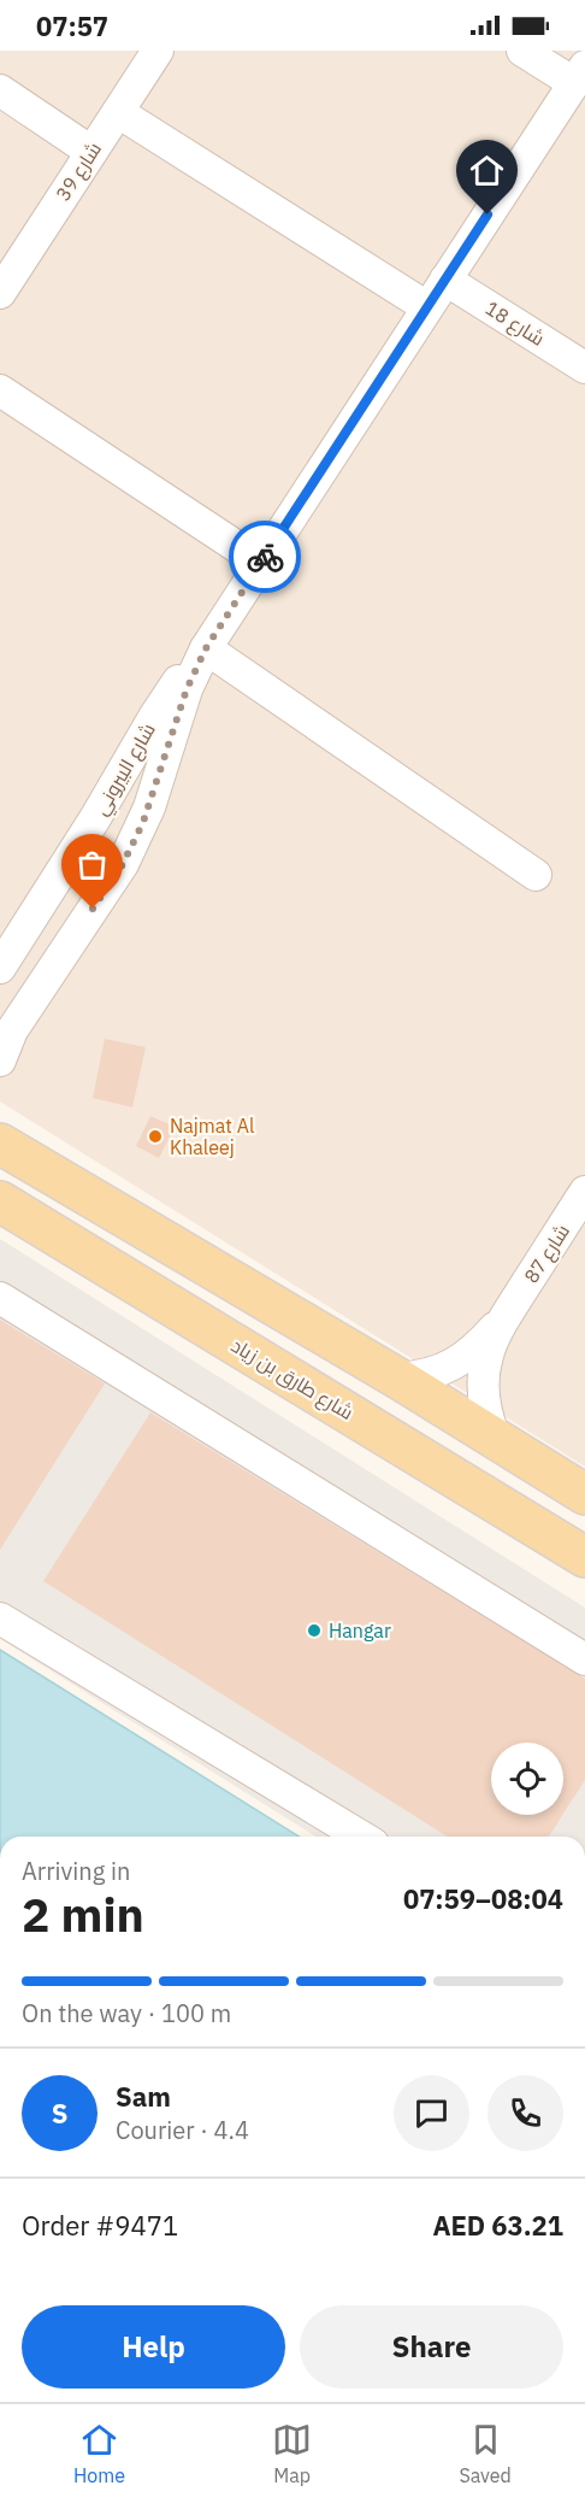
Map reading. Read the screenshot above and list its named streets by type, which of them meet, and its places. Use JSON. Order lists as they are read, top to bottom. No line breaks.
{"streets":{"main road":["شارع طارق بن زياد"],"street":["شارع 39","شارع 18","شارع البيروني","شارع 87"]},"crossings":[["شارع 18","شارع البيروني"]],"places":["Najmat Al Khaleej","Hangar"],"page":{"status":"07:57","heading":["2 min","Arriving in","07:59–08:04"],"panel":["Sam","Courier · 4.4","Order #9471","AED 63.21"],"bar":"On the way · 100 m","round":"S","buttons":["Help","Share"],"tabs":["Home","Map","Saved"]}}
